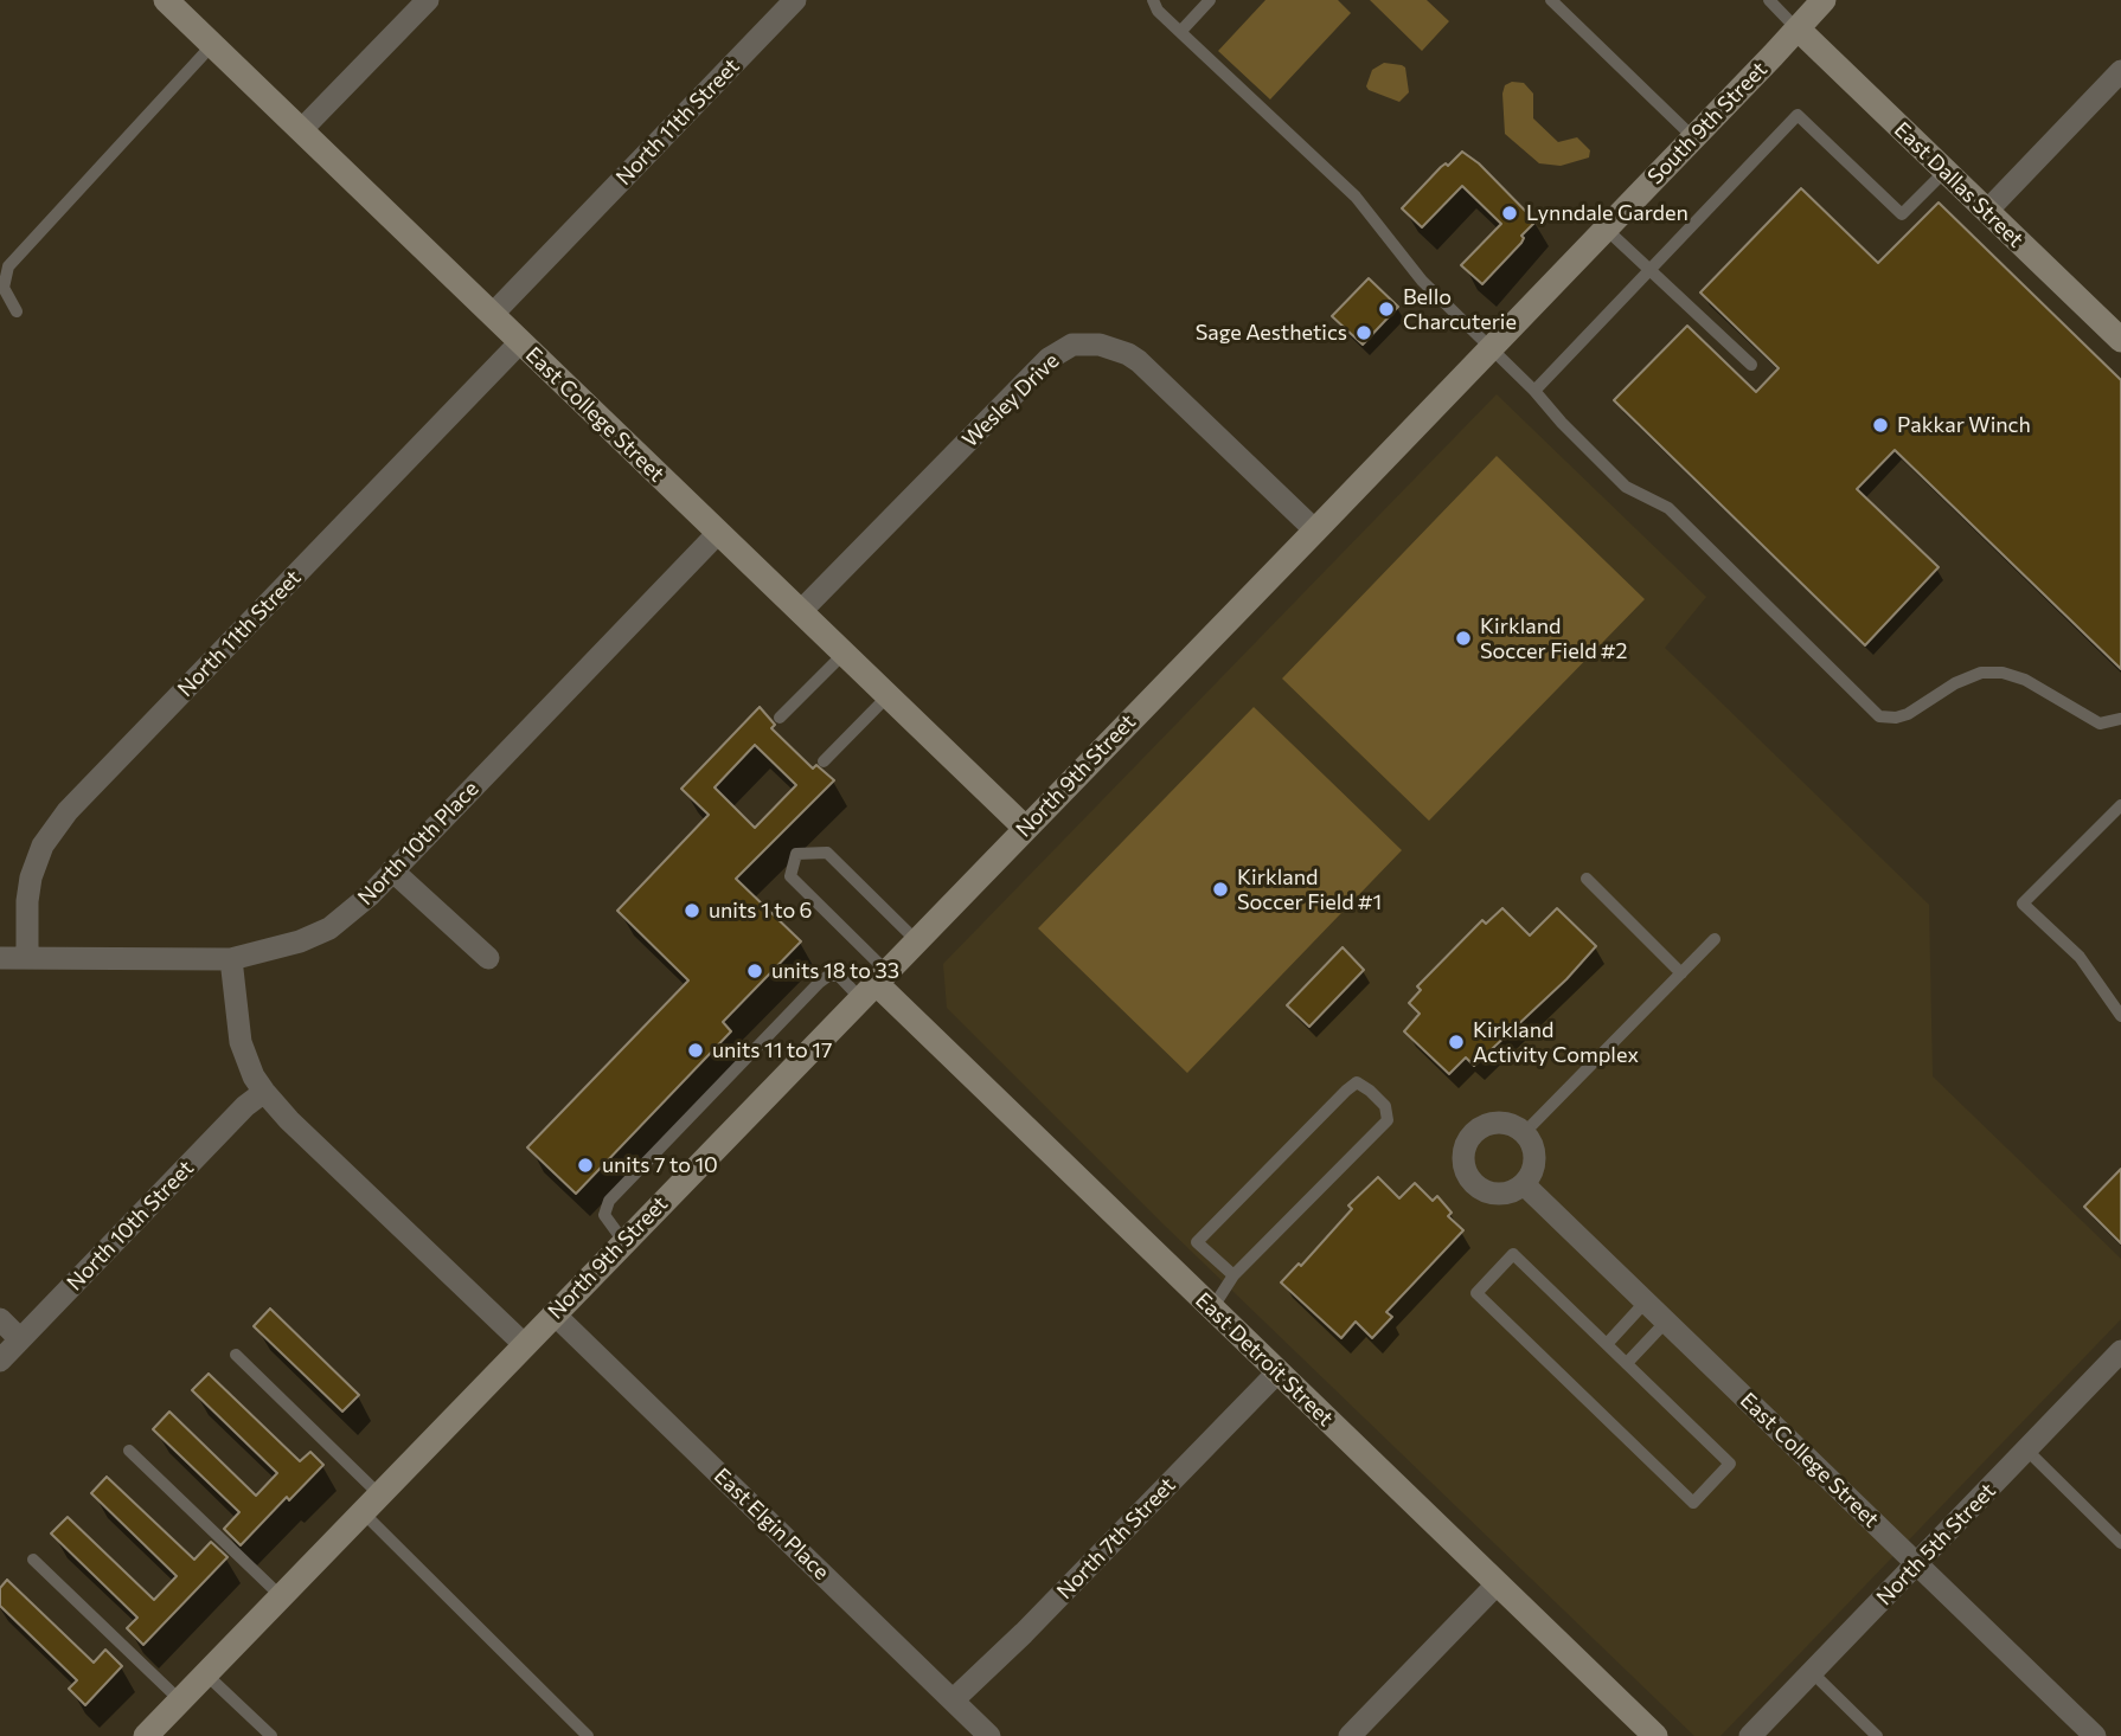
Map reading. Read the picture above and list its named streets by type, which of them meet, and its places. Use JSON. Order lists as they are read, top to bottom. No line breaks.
{"streets":{"street":["North 11th Street","South 9th Street","East Dallas Street","Wesley Drive","East College Street","North 9th Street","North 10th Place","North 10th Street","East Detroit Street","East Elgin Place","North 7th Street","North 5th Street"]},"crossings":[["North 11th Street","East College Street"],["North 11th Street","North 10th Place"],["South 9th Street","East Dallas Street"],["South 9th Street","Wesley Drive"],["South 9th Street","North 9th Street"],["Wesley Drive","East College Street"],["Wesley Drive","North 9th Street"],["East College Street","North 9th Street"],["East College Street","North 10th Place"],["East College Street","North 5th Street"],["North 9th Street","East Detroit Street"],["North 9th Street","East Elgin Place"],["East Detroit Street","North 7th Street"],["East Elgin Place","North 7th Street"]],"places":["Lynndale Garden","Bello Charcuterie","Sage Aesthetics","Pakkar Winch","Kirkland Soccer Field #2","Kirkland Soccer Field #1","units 1 to 6","units 18 to 33","Kirkland Activity Complex","units 11 to 17","units 7 to 10"]}
